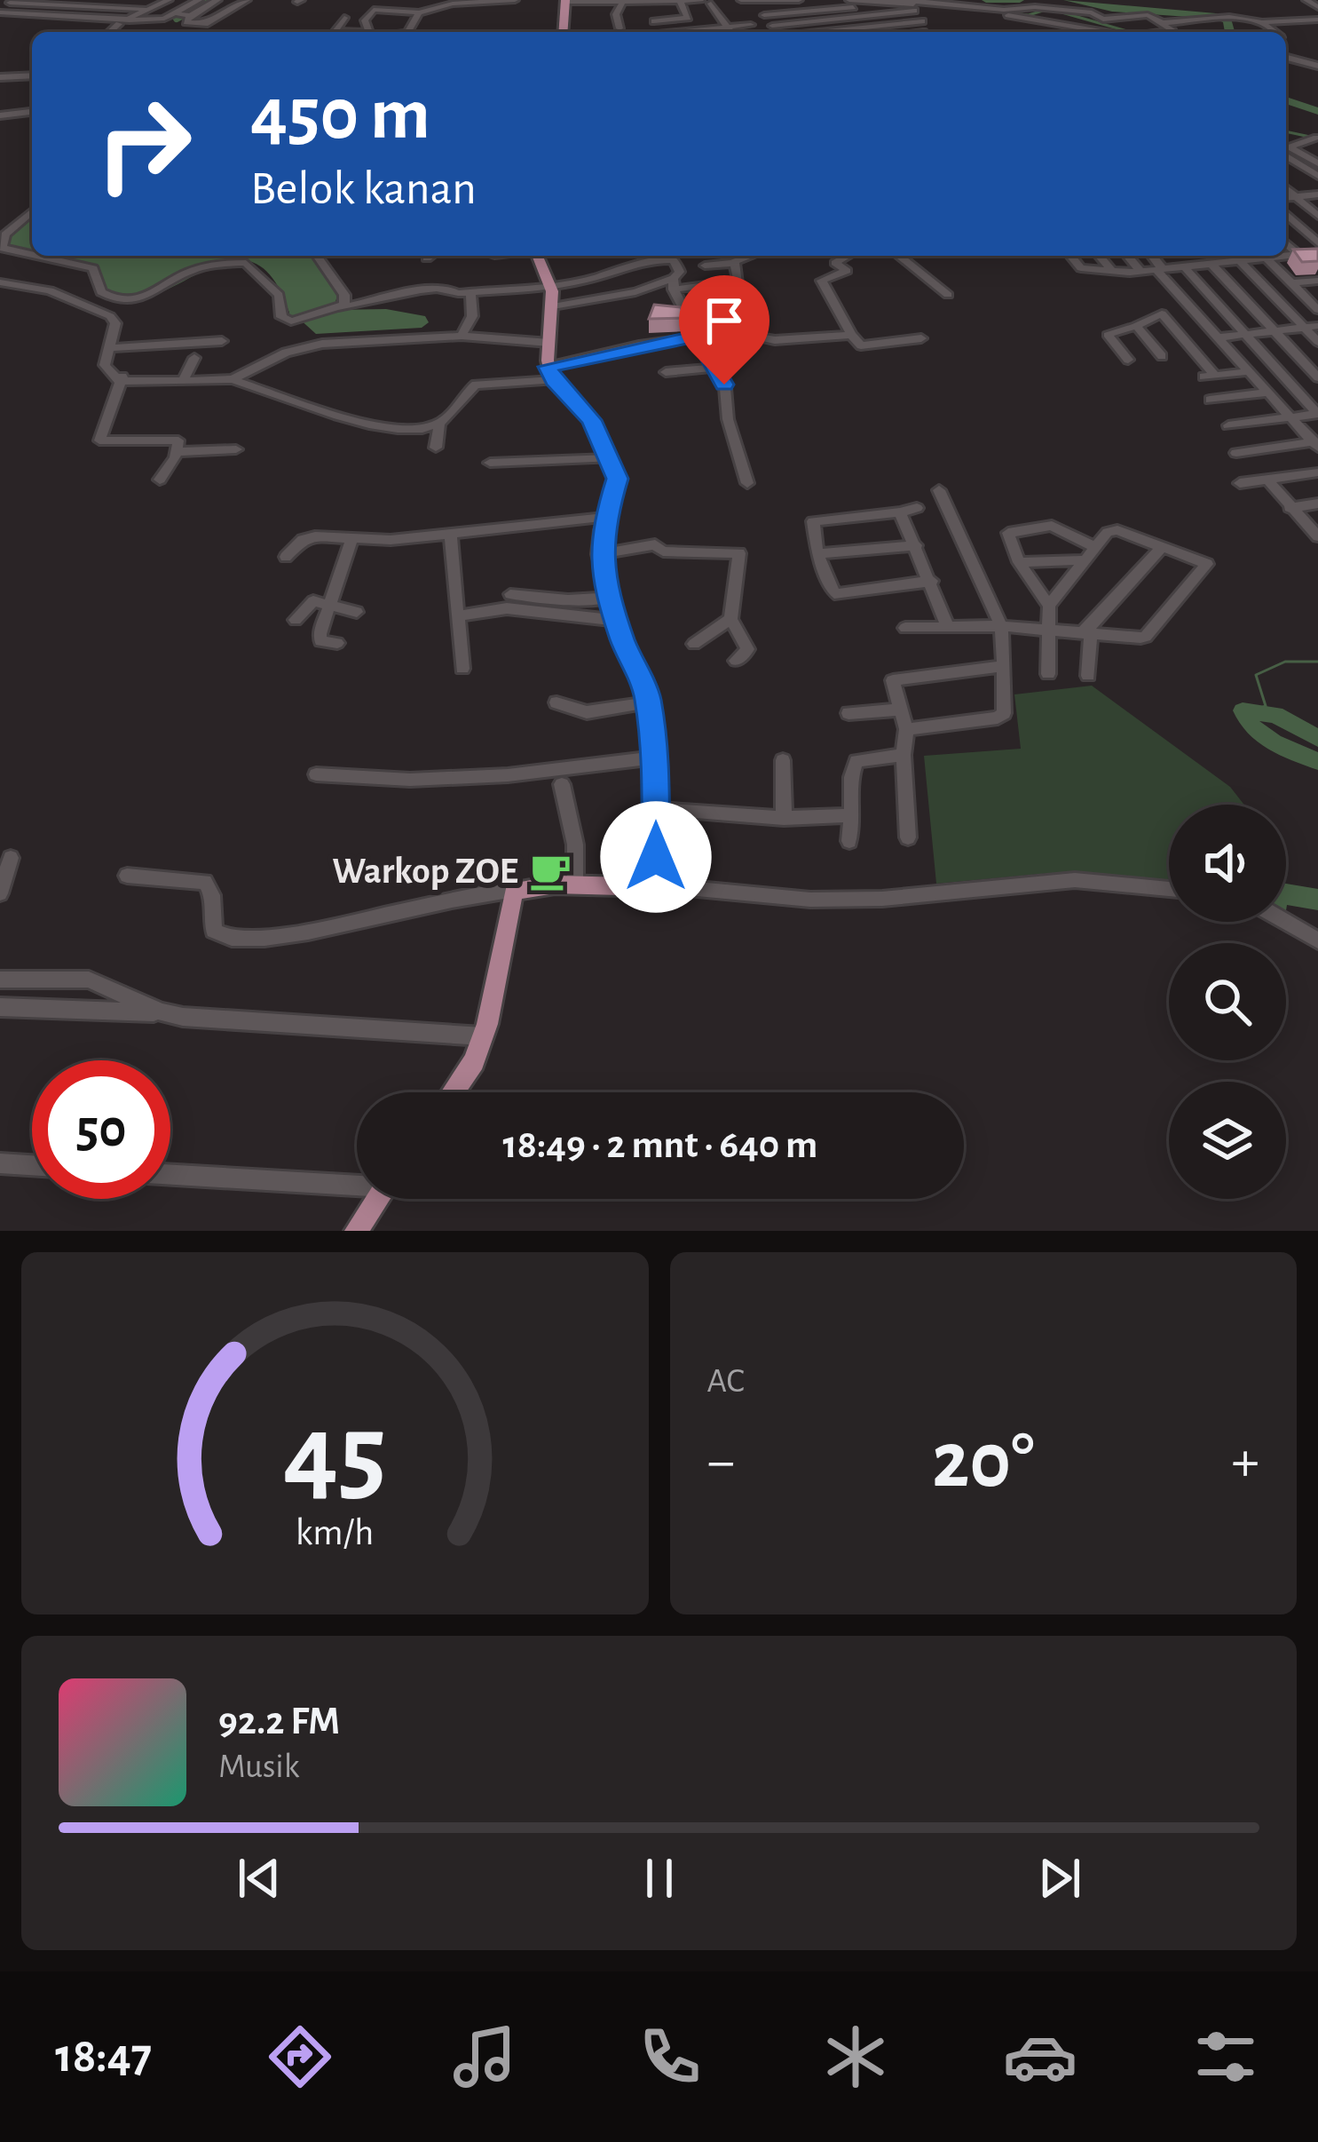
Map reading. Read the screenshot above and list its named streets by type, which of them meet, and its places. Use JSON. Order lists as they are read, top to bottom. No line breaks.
{"places":{"cafe":["Warkop ZOE"]},"page":{"turn":["450 m","Belok kanan"],"limit":"50","trip":"18:49 · 2 mnt · 640 m","tile":"AC","heat":["−","20°","+"],"song":["92.2 FM","Musik"],"tabs":"18:47","gauge":["45","km/h"]}}
